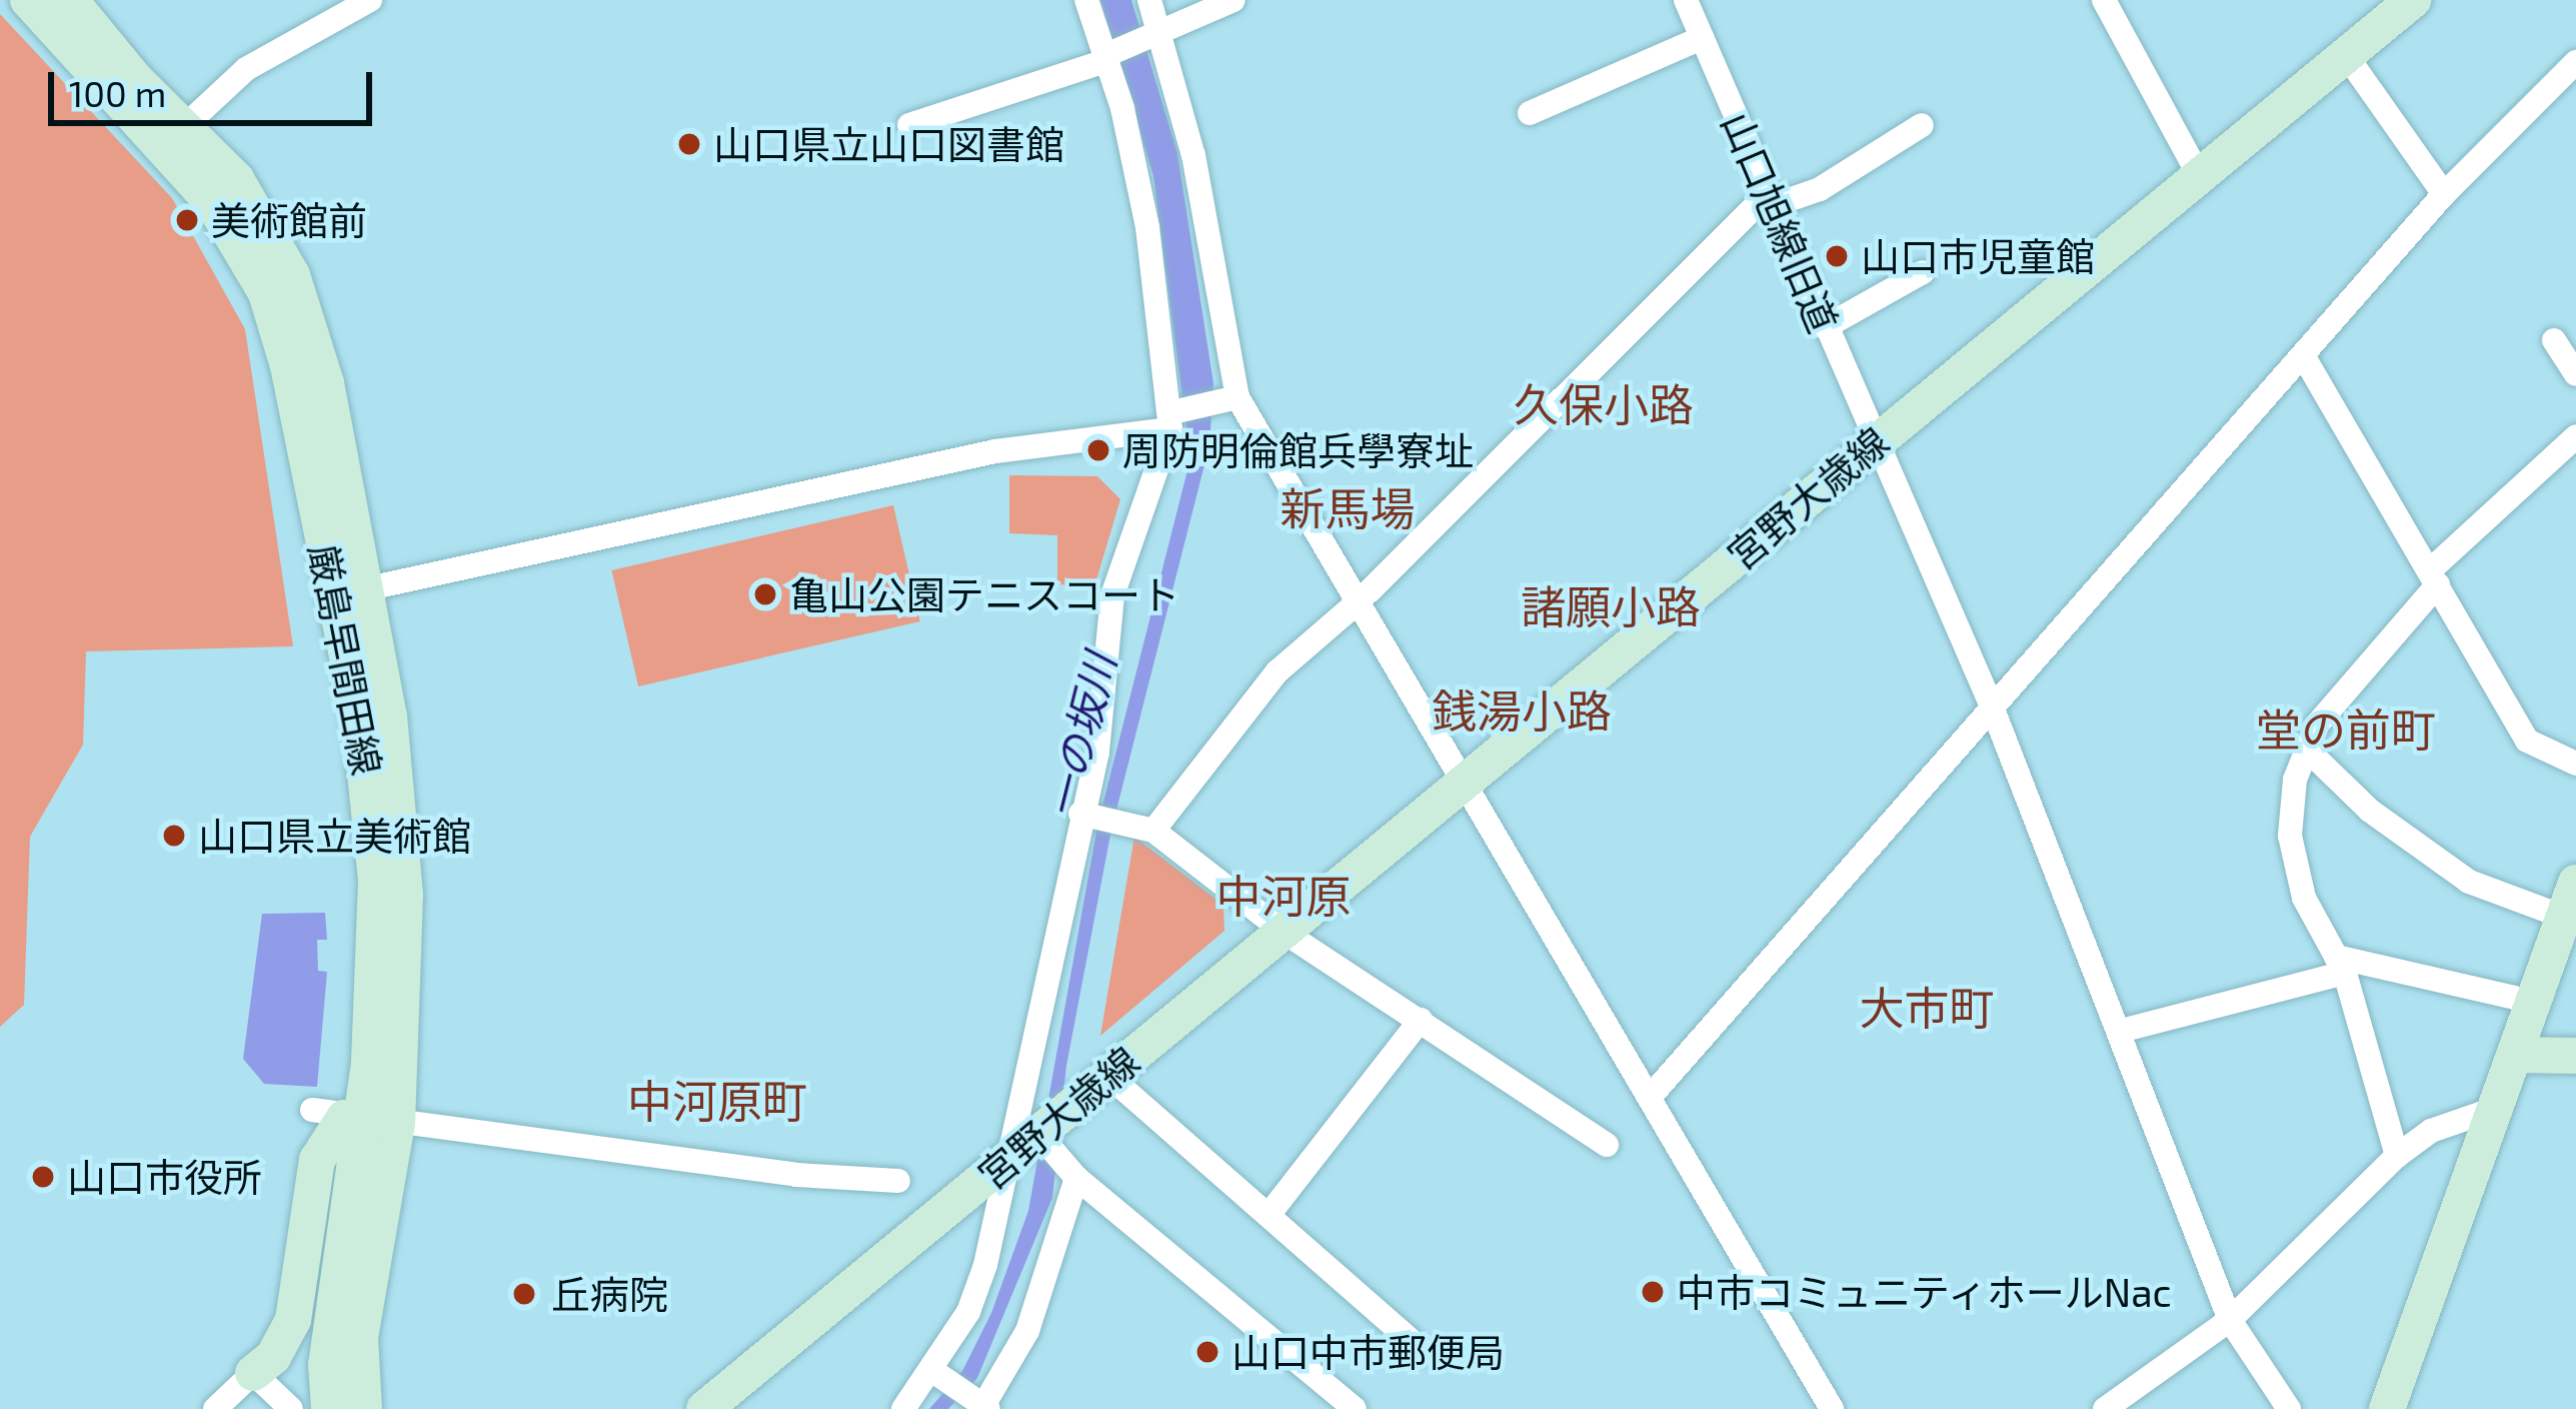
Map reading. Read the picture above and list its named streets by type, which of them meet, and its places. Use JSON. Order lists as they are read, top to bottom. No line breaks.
{"streets":{"main road":["宮野大歳線","厳島早間田線"],"street":["山口旭線旧道"]},"crossings":[["山口旭線旧道","宮野大歳線"]],"districts":["久保小路","新馬場","諸願小路","銭湯小路","堂の前町","中河原","大市町","中河原町"],"water":["一の坂川"],"places":["山口県立山口図書館","美術館前","山口市児童館","周防明倫館兵學寮址","亀山公園テニスコート","山口県立美術館","山口市役所","中市コミュニティホールNac","丘病院","山口中市郵便局"],"scale_bar":"100 m"}
